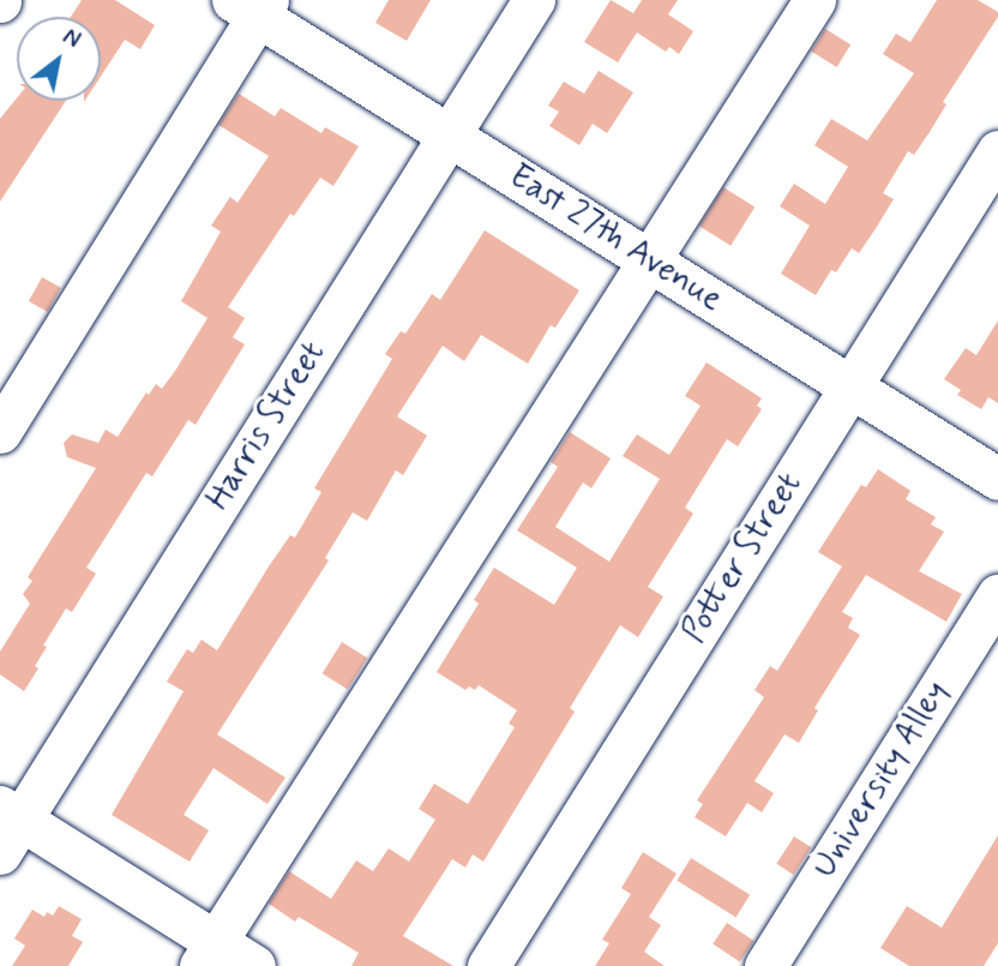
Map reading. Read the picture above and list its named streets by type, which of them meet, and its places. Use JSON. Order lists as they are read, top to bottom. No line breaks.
{"streets":{"street":["East 27th Avenue","Harris Street","Potter Street","University Alley"]},"crossings":[["East 27th Avenue","Harris Street"],["East 27th Avenue","Potter Street"]],"north":"top right"}
